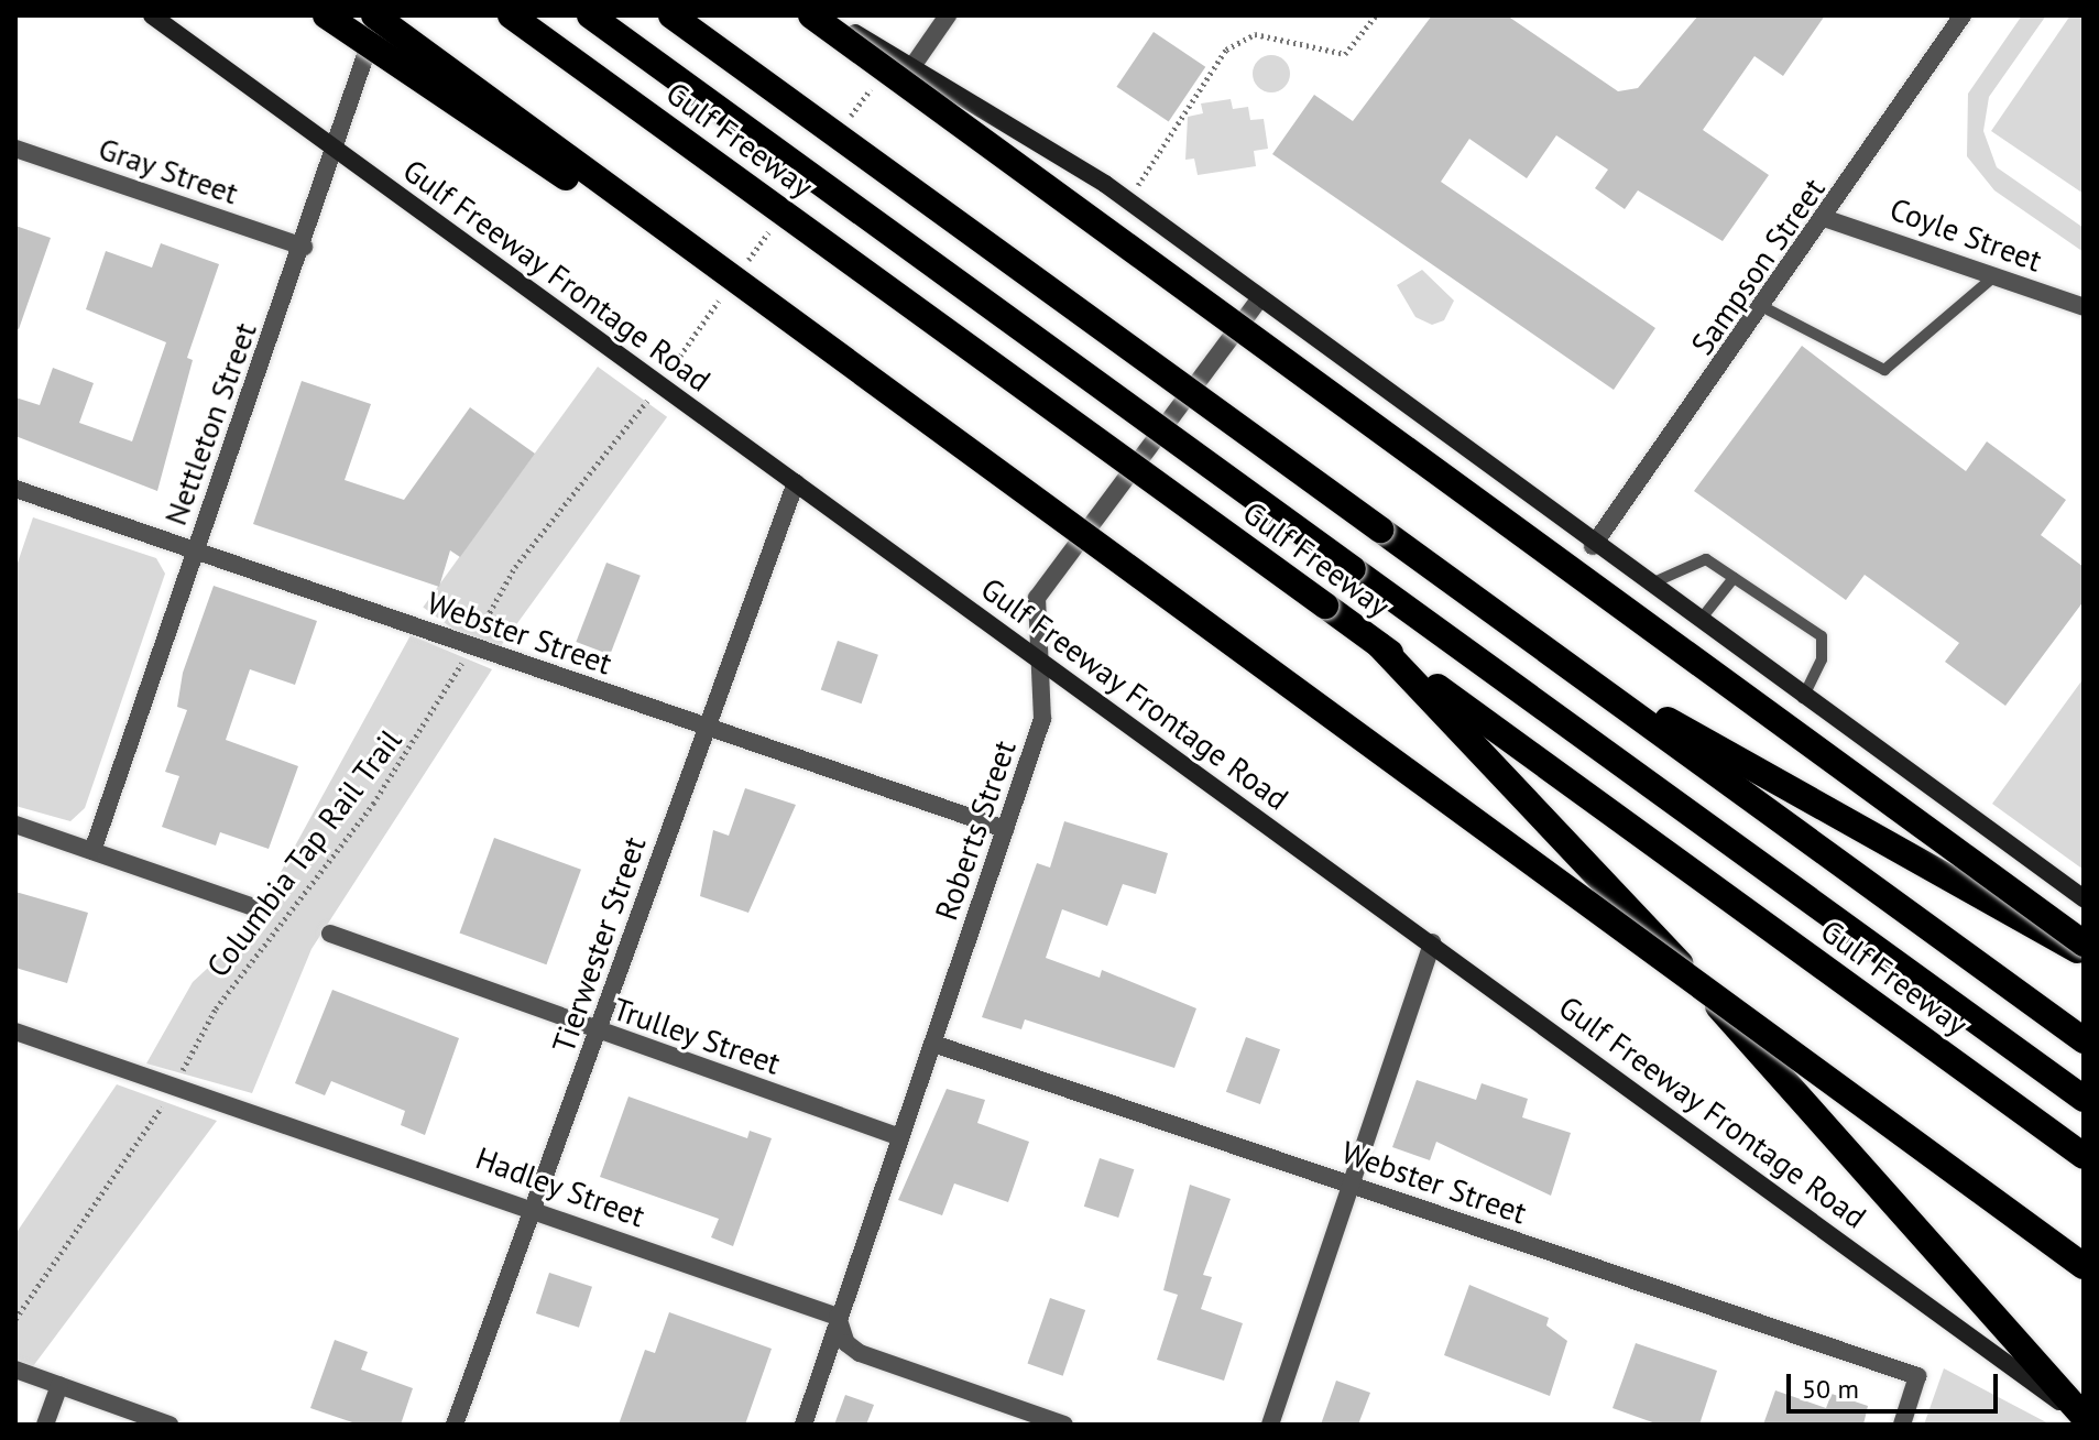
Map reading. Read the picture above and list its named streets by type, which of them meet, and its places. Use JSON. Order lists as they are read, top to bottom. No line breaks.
{"streets":{"highway":["Gulf Freeway"],"main road":["Gulf Freeway Frontage Road"],"street":["Gray Street","Coyle Street","Sampson Street","Nettleton Street","Webster Street","Roberts Street","Tierwester Street","Trulley Street","Hadley Street"],"path":["Columbia Tap Rail Trail"]},"crossings":[["Gray Street","Nettleton Street"],["Coyle Street","Sampson Street"],["Gulf Freeway Frontage Road","Nettleton Street"],["Gulf Freeway Frontage Road","Roberts Street"],["Gulf Freeway Frontage Road","Tierwester Street"],["Nettleton Street","Webster Street"],["Webster Street","Roberts Street"],["Webster Street","Tierwester Street"],["Roberts Street","Trulley Street"],["Roberts Street","Hadley Street"],["Tierwester Street","Trulley Street"],["Tierwester Street","Hadley Street"]],"scale_bar":"50 m"}
